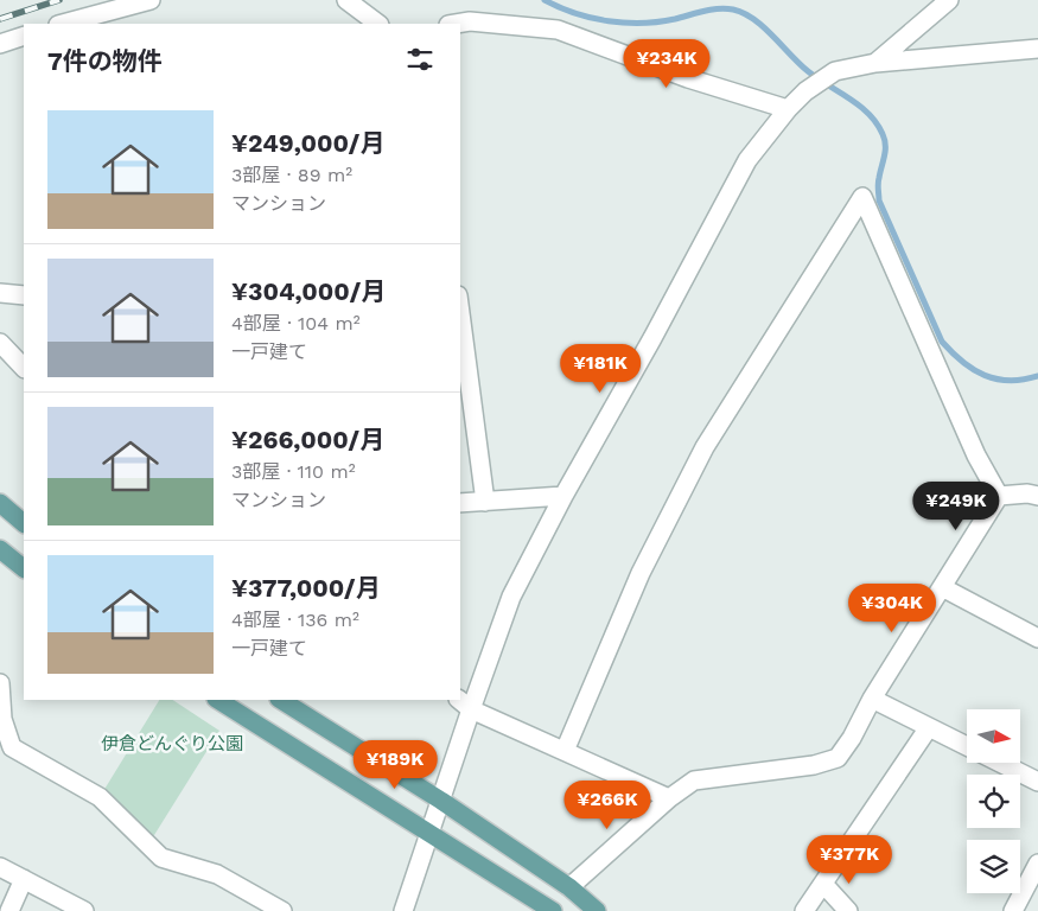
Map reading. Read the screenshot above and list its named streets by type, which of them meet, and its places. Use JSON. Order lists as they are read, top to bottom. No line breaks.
{"parks":["伊倉どんぐり公園"],"north":"right","page":{"heading":"7件の物件","price":["¥234K","¥181K","¥249K","¥304K","¥189K","¥266K","¥377K"],"list":[{"name":"¥249,000/月","note":"3部屋 · 89 m² · マンション"},{"name":"¥304,000/月","note":"4部屋 · 104 m² · 一戸建て"},{"name":"¥266,000/月","note":"3部屋 · 110 m² · マンション"},{"name":"¥377,000/月","note":"4部屋 · 136 m² · 一戸建て"}]}}
